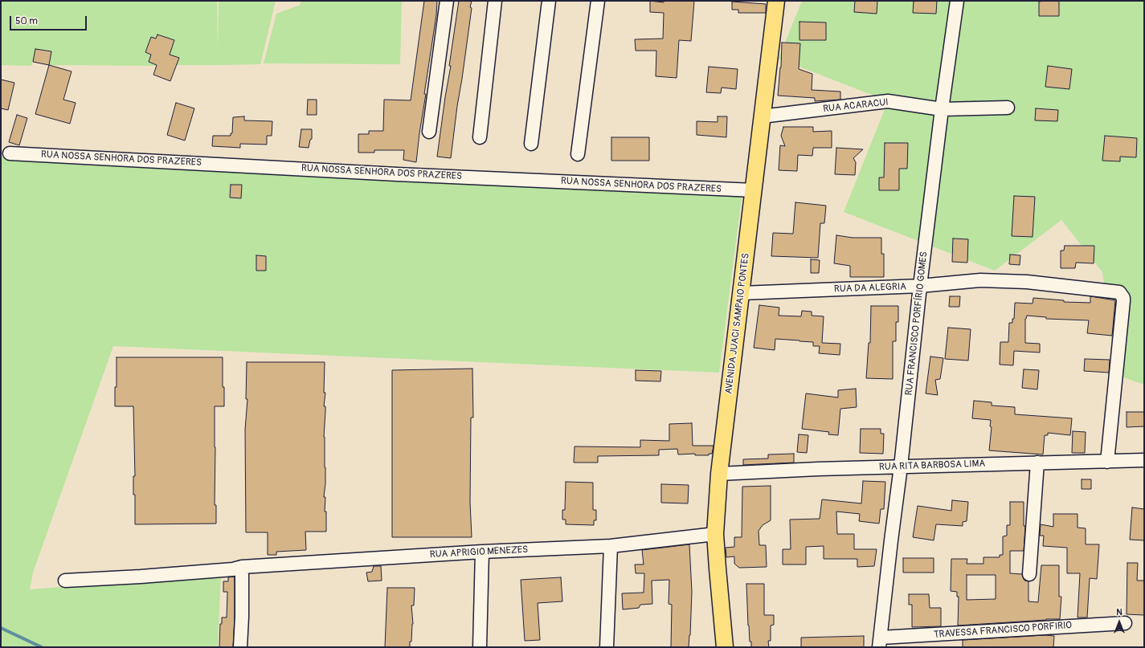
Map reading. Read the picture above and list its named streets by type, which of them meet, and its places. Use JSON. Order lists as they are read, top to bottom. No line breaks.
{"streets":{"main road":["AVENIDA JUACI SAMPAIO PONTES"],"street":["RUA ACARACUI","RUA NOSSA SENHORA DOS PRAZERES","RUA DA ALEGRIA","RUA FRANCISCO PORFÍRIO GOMES","RUA RITA BARBOSA LIMA","RUA APRIGIO MENEZES","TRAVESSA FRANCISCO PORFIRIO"]},"crossings":[["RUA ACARACUI","AVENIDA JUACI SAMPAIO PONTES"],["RUA ACARACUI","RUA FRANCISCO PORFÍRIO GOMES"],["RUA NOSSA SENHORA DOS PRAZERES","AVENIDA JUACI SAMPAIO PONTES"],["RUA DA ALEGRIA","AVENIDA JUACI SAMPAIO PONTES"],["RUA DA ALEGRIA","RUA FRANCISCO PORFÍRIO GOMES"],["RUA DA ALEGRIA","RUA RITA BARBOSA LIMA"],["AVENIDA JUACI SAMPAIO PONTES","RUA RITA BARBOSA LIMA"],["AVENIDA JUACI SAMPAIO PONTES","RUA APRIGIO MENEZES"],["RUA FRANCISCO PORFÍRIO GOMES","RUA RITA BARBOSA LIMA"],["RUA FRANCISCO PORFÍRIO GOMES","TRAVESSA FRANCISCO PORFIRIO"]],"scale_bar":"50 m","north":"top"}
